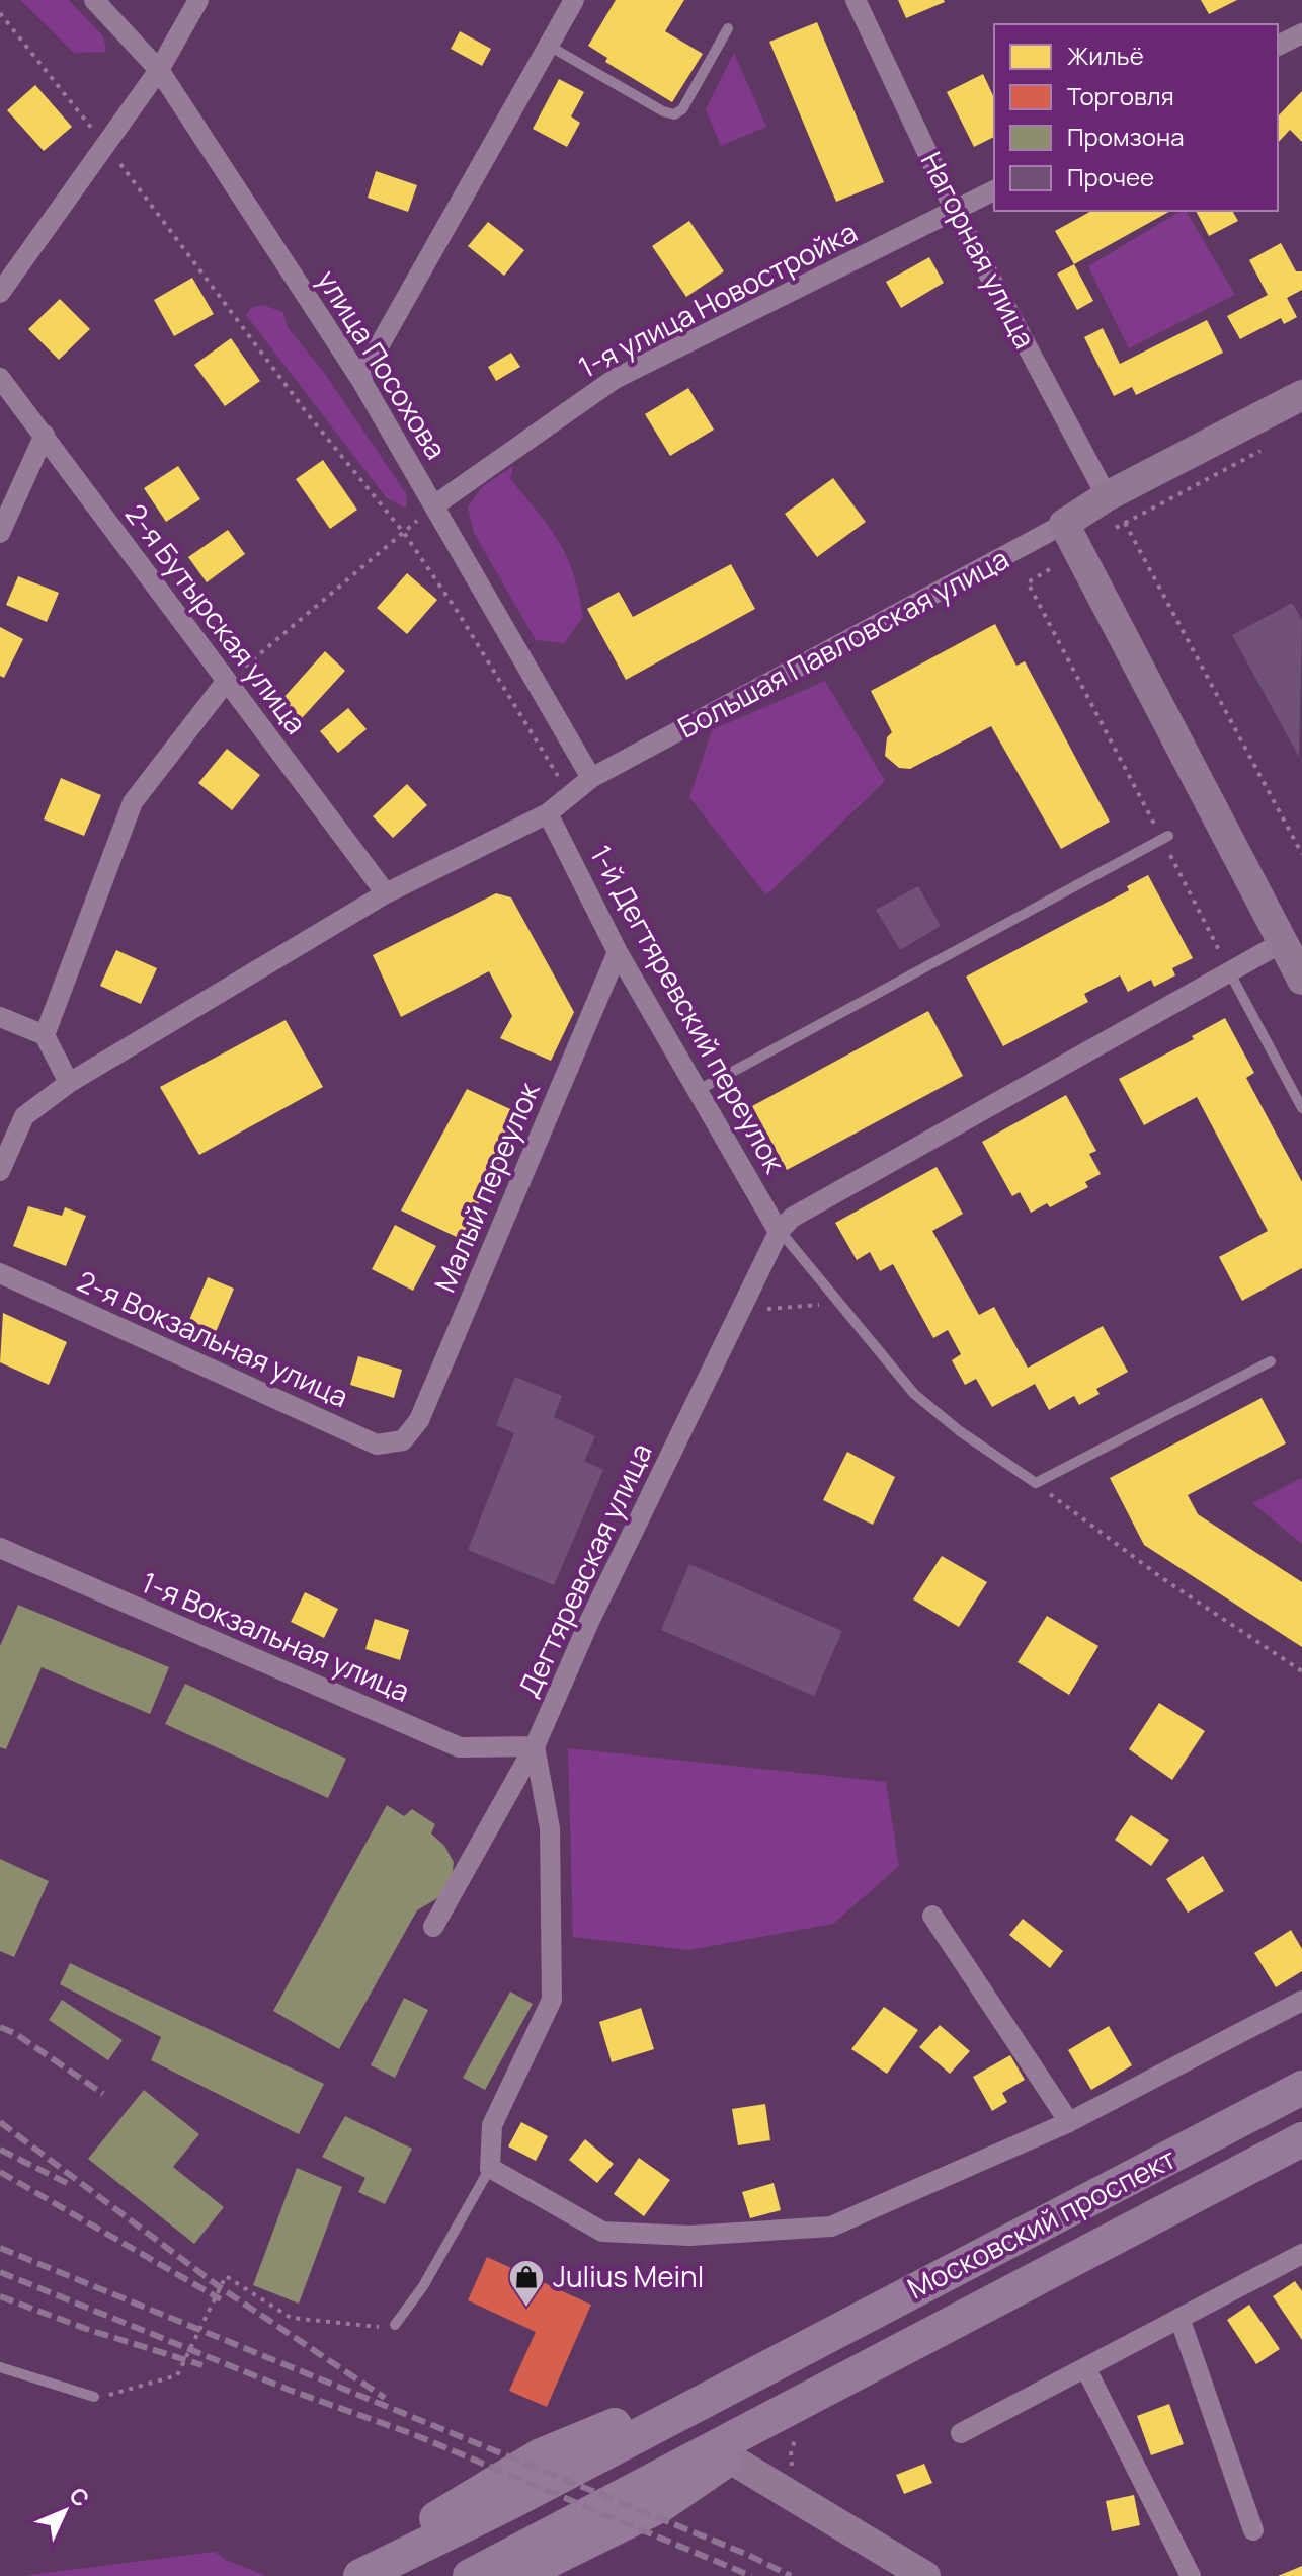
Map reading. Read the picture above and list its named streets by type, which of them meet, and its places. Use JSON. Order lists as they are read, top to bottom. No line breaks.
{"streets":{"main road":["Большая Павловская улица","Московский проспект"],"street":["Нагорная улица","1-я улица Новостройка","улица Посохова","2-я Бутырская улица","1-й Дегтяревский переулок","Малый переулок","2-я Вокзальная улица","Дегтяревская улица","1-я Вокзальная улица"]},"crossings":[["Нагорная улица","1-я улица Новостройка"],["Нагорная улица","Большая Павловская улица"],["1-я улица Новостройка","улица Посохова"],["улица Посохова","Большая Павловская улица"],["2-я Бутырская улица","Большая Павловская улица"],["Большая Павловская улица","1-й Дегтяревский переулок"],["1-й Дегтяревский переулок","Малый переулок"],["1-й Дегтяревский переулок","Дегтяревская улица"],["Малый переулок","2-я Вокзальная улица"],["Дегтяревская улица","1-я Вокзальная улица"]],"places":{"shop":["Julius Meinl"]},"legend":["Жильё","Торговля","Промзона","Прочее"],"north":"top right"}
